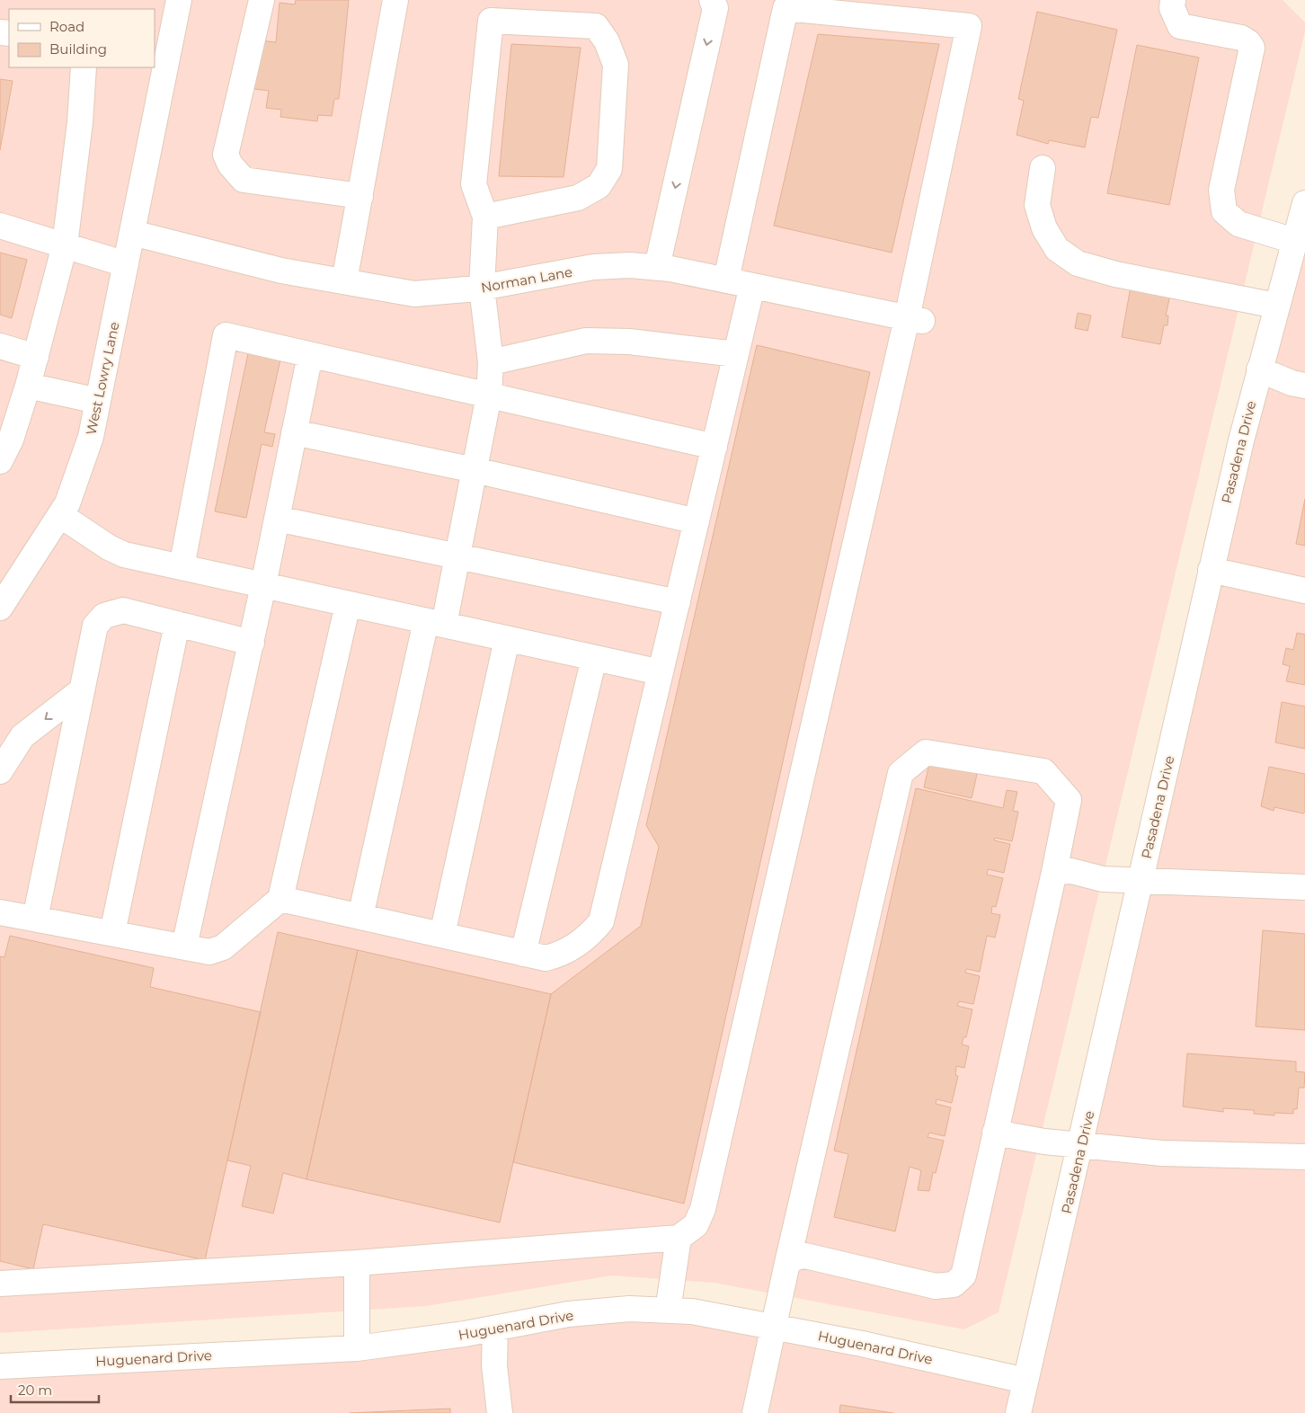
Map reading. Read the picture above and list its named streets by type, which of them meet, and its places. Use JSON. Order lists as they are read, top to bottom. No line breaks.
{"streets":{"street":["Norman Lane","West Lowry Lane","Pasadena Drive","Huguenard Drive"]},"crossings":[["Norman Lane","West Lowry Lane"],["Pasadena Drive","Huguenard Drive"]],"legend":["Road","Building"],"scale_bar":"20 m"}
